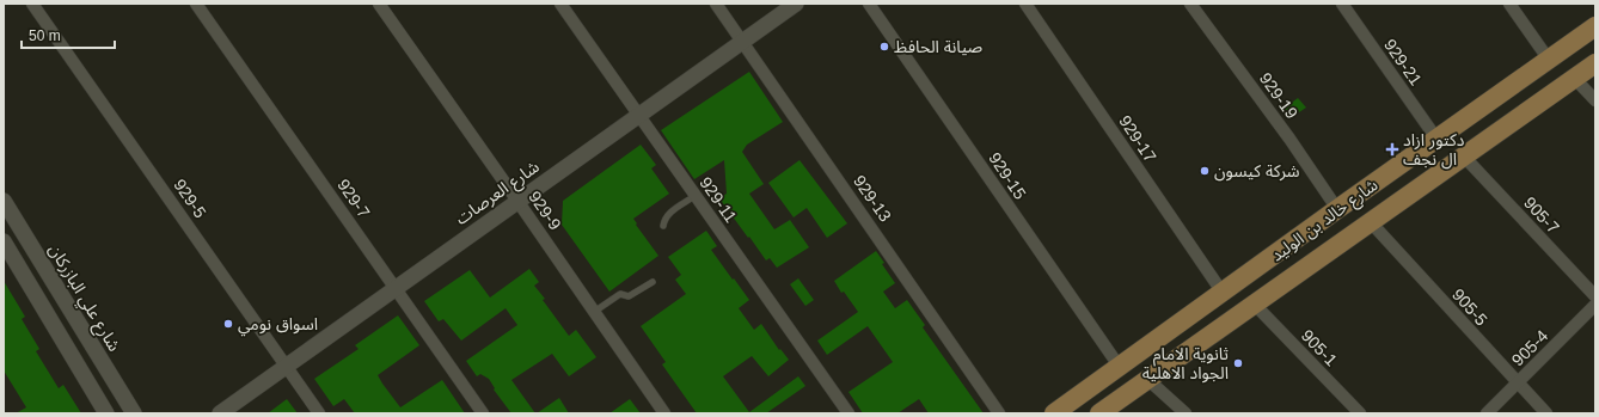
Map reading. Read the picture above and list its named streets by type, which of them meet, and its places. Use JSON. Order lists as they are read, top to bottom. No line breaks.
{"streets":{"main road":["شارع خالد بن الوليد"],"street":["929-21","929-19","929-17","929-15","شارع العرصات","929-5","929-7","929-13","929-11","929-9","905-7","شارع علي البازركان","905-5","905-1","905-4"]},"crossings":[["929-21","شارع خالد بن الوليد"],["929-19","شارع خالد بن الوليد"],["929-17","شارع خالد بن الوليد"],["929-15","شارع خالد بن الوليد"],["شارع العرصات","929-5"],["شارع العرصات","929-7"],["شارع العرصات","929-13"],["شارع العرصات","929-11"],["شارع العرصات","929-9"],["905-7","شارع خالد بن الوليد"],["شارع خالد بن الوليد","905-5"],["شارع خالد بن الوليد","905-1"],["905-5","905-4"]],"places":{"other":["صيانة الحافظ","شركة كيسون","اسواق نومي","ثانوية الامام الجواد الاهلية"],"health":["دكتور ازاد ال نجف"]},"scale_bar":"50 m"}
